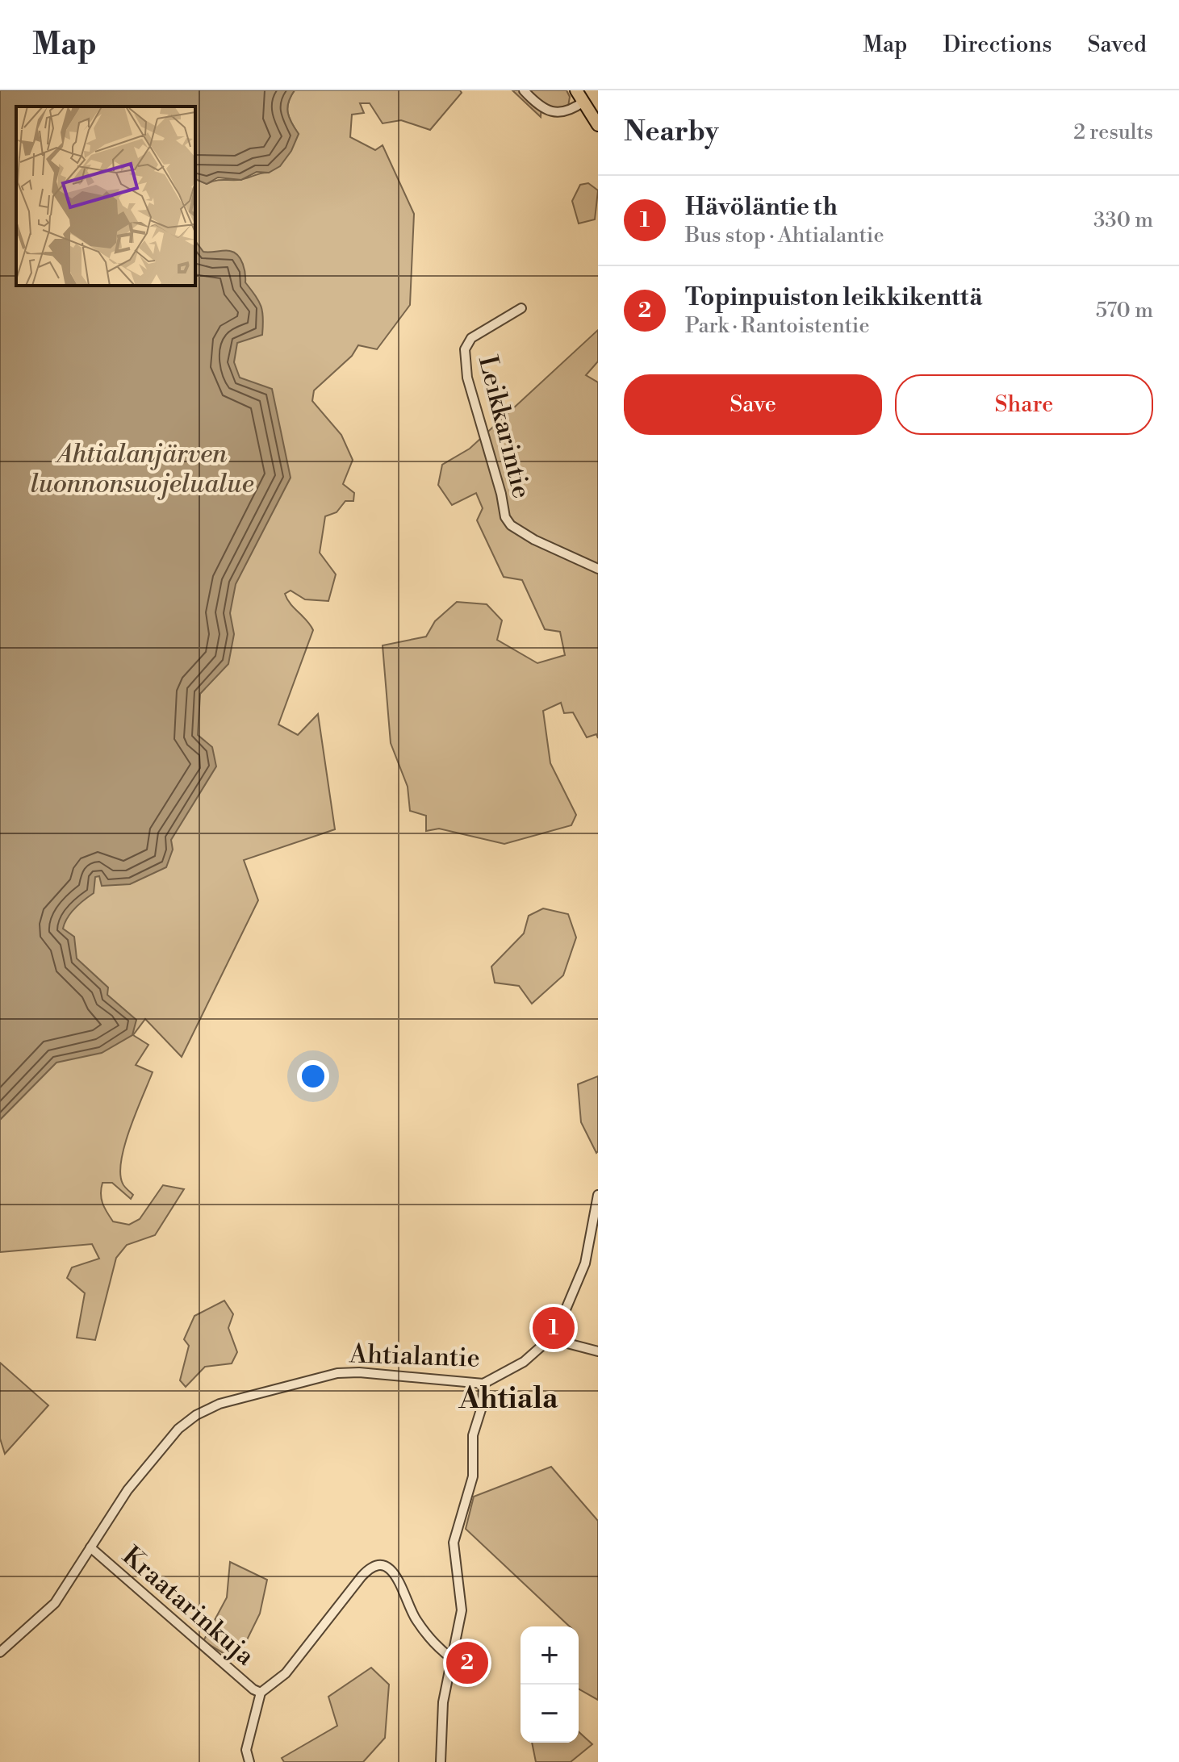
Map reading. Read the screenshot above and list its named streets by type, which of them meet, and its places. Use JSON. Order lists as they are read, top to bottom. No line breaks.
{"streets":{"street":["Leikkarintie","Ahtialantie","Kraatarinkuja"]},"crossings":[["Ahtialantie","Kraatarinkuja"]],"districts":["Ahtiala"],"parks":["Ahtialanjärven luonnonsuojelualue"],"page":{"header":"Map","nav":["Map","Directions","Saved"],"heading":["Nearby","2 results"],"list":[{"mark":"1","name":"Hävöläntie th","note":"Bus stop · Ahtialantie","value":"330 m"},{"mark":"2","name":"Topinpuiston leikkikenttä","note":"Park · Rantoistentie","value":"570 m"}],"buttons":["Save","Share"],"pins":["1","2"],"map_buttons":["+","−"]}}
